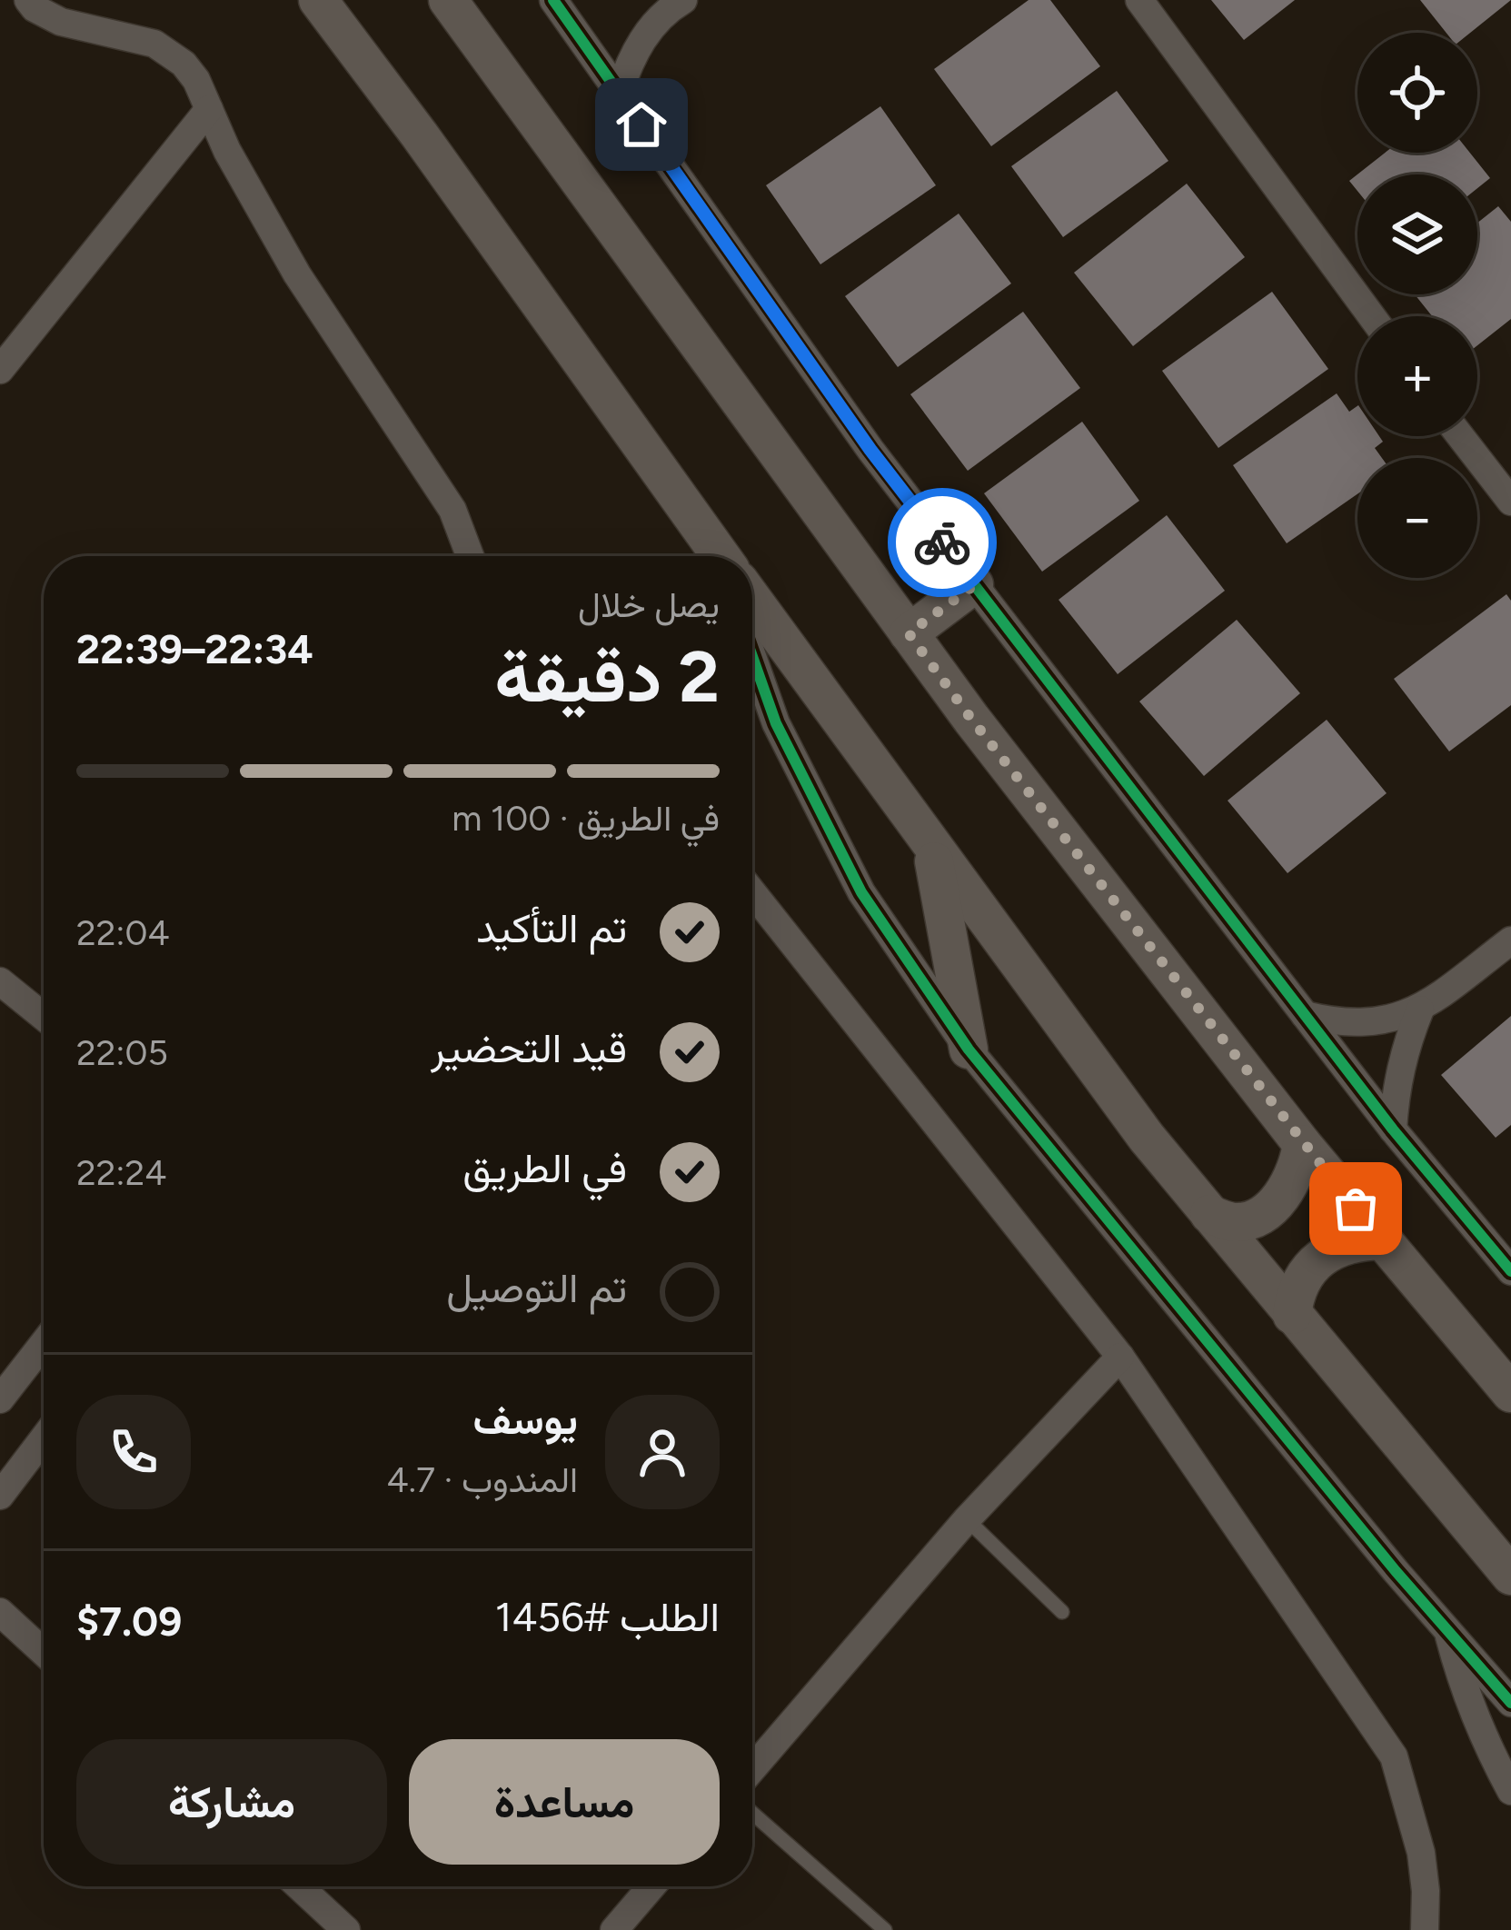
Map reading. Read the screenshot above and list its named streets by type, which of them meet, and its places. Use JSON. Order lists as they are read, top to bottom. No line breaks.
{"page":{"map_buttons":["+","−"],"heading":["2 دقيقة","يصل خلال","22:34–22:39"],"panel":["يوسف","المندوب · 4.7","الطلب #1456","$7.09"],"bar":"في الطريق · 100 m","list":[["تم التأكيد","22:04"],["قيد التحضير","22:05"],["في الطريق","22:24"],"تم التوصيل"],"buttons":["مساعدة","مشاركة"]}}
